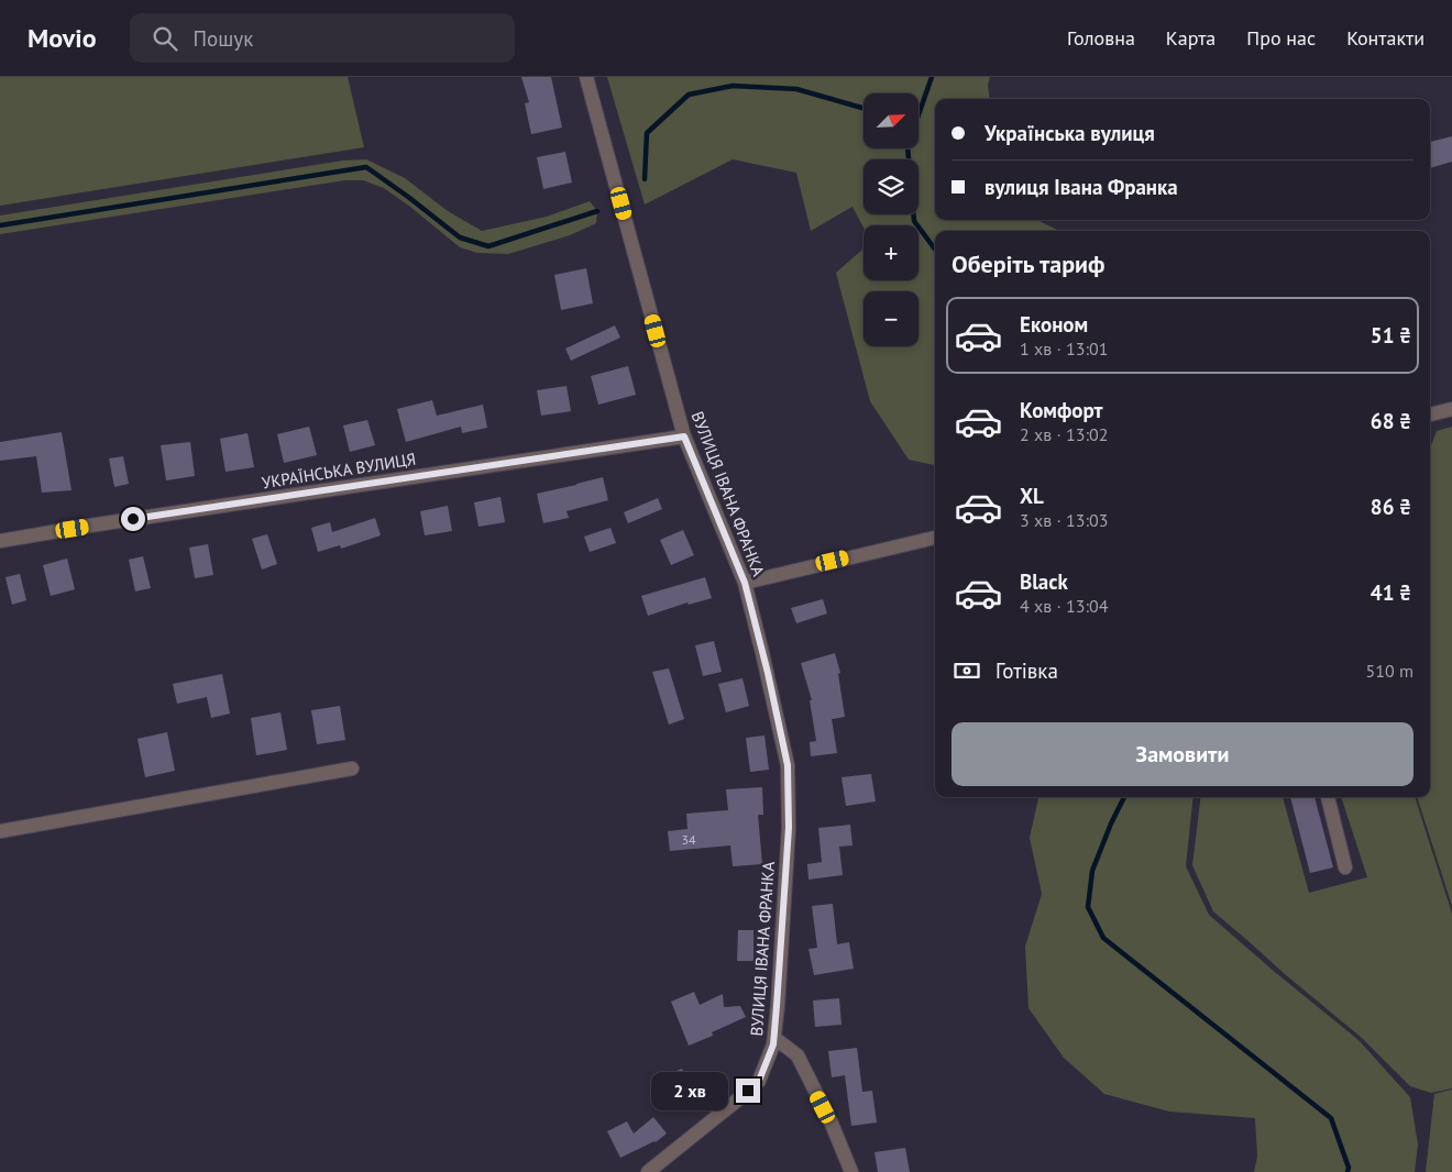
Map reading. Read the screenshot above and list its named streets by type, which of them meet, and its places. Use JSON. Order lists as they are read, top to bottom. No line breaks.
{"streets":{"street":["УКРАЇНСЬКА ВУЛИЦЯ","ВУЛИЦЯ ІВАНА ФРАНКА"]},"crossings":[["УКРАЇНСЬКА ВУЛИЦЯ","ВУЛИЦЯ ІВАНА ФРАНКА"]],"house_numbers":["34"],"north":"top right","page":{"header":"Movio","search":"Пошук","nav":["Головна","Карта","Про нас","Контакти"],"map_buttons":["+","−"],"banner":["Українська вулиця","вулиця Івана Франка"],"heading":"Оберіть тариф","list":[{"name":"Економ","note":"1 хв · 13:01","value":"51 ₴"},{"name":"Комфорт","note":"2 хв · 13:02","value":"68 ₴"},{"name":"XL","note":"3 хв · 13:03","value":"86 ₴"},{"name":"Black","note":"4 хв · 13:04","value":"41 ₴"}],"pay":["Готівка","510 m"],"buttons":"Замовити","bubble":"2 хв"}}
